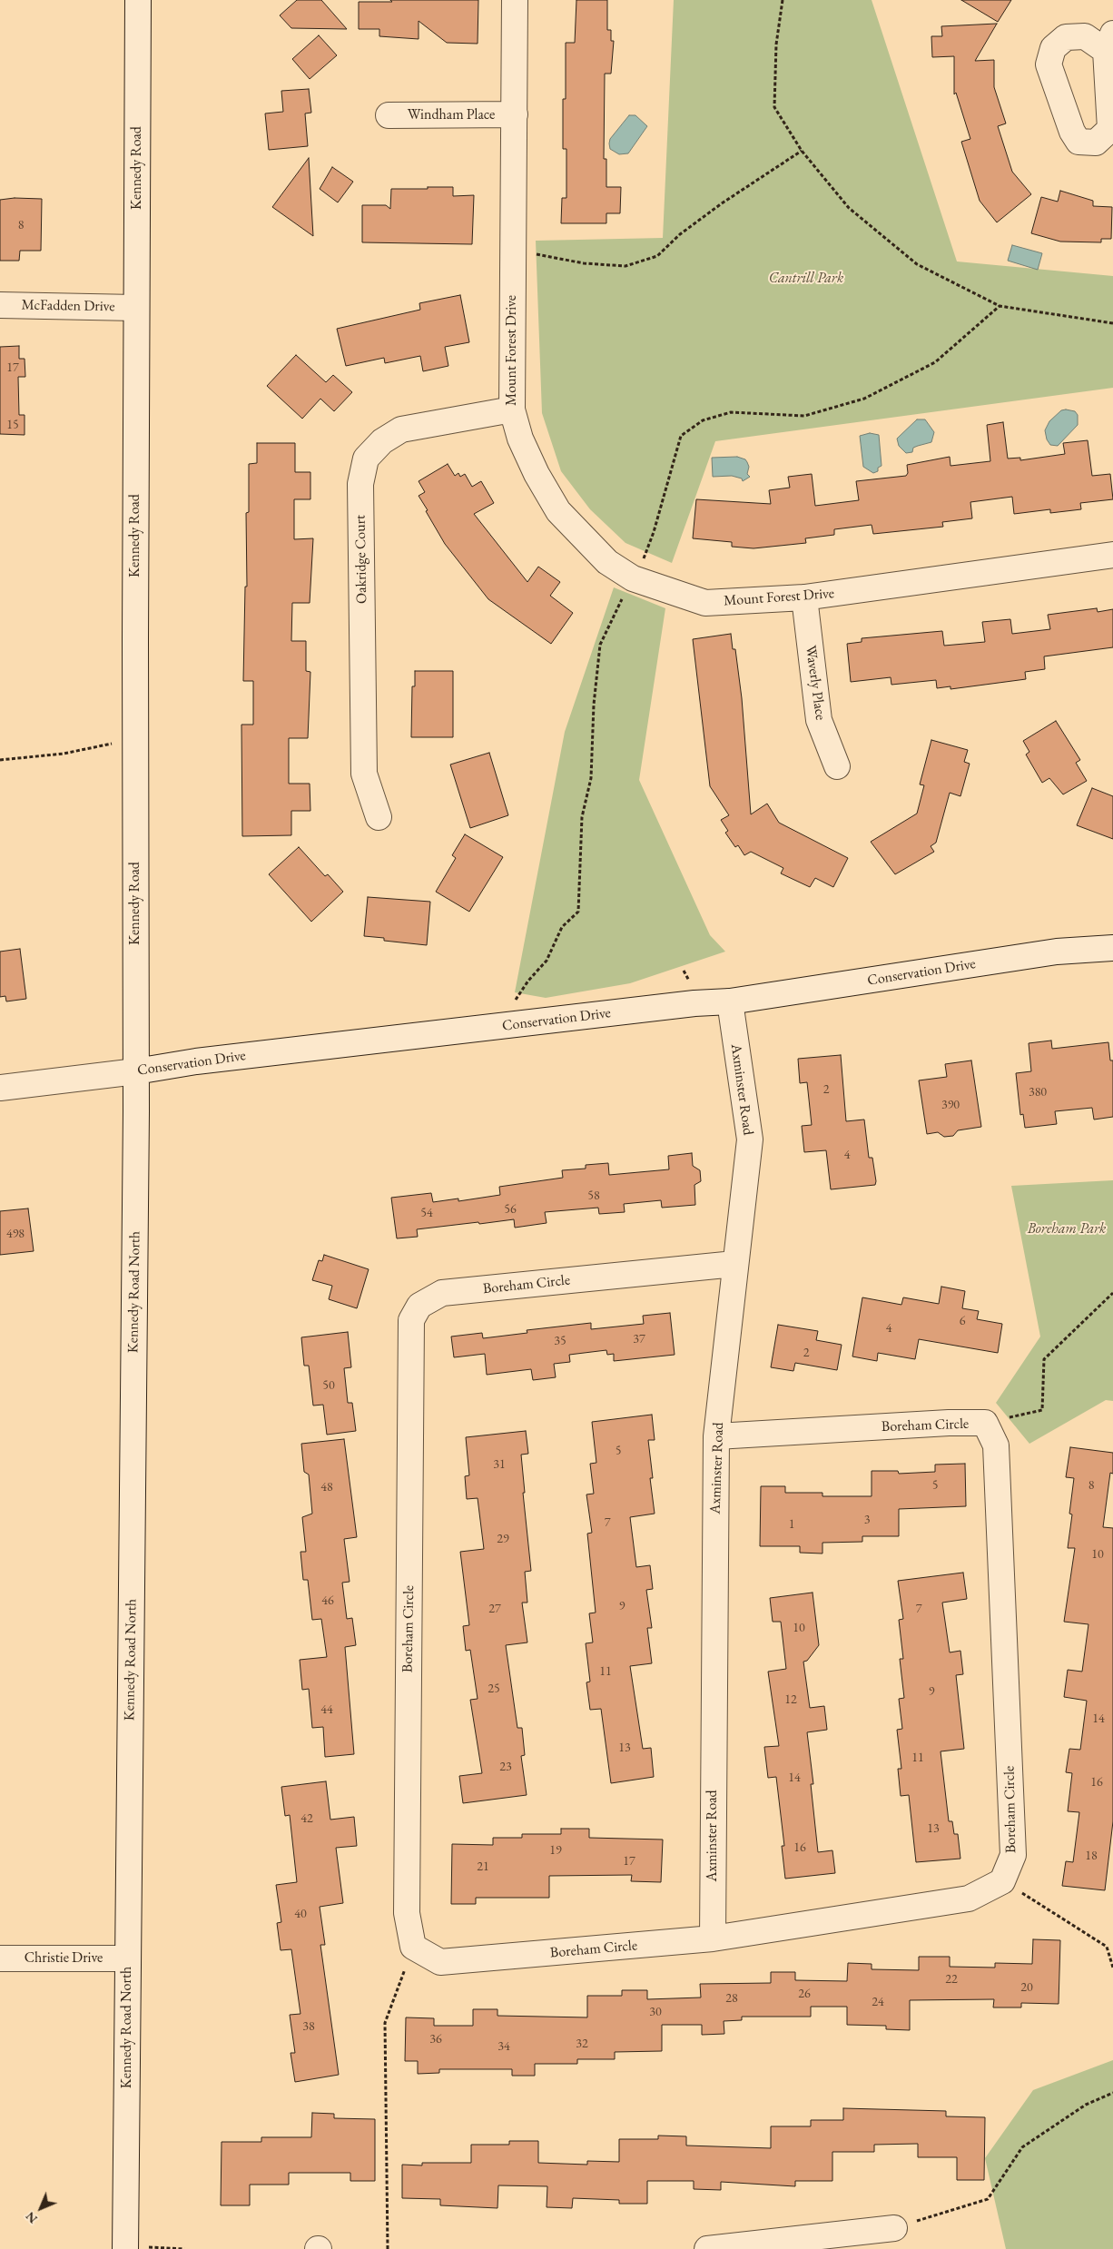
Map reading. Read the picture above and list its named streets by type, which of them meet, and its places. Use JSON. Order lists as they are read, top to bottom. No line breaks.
{"streets":{"street":["Windham Place","Kennedy Road","McFadden Drive","Mount Forest Drive","Oakridge Court","Waverly Place","Conservation Drive","Axminster Road","Boreham Circle","Kennedy Road North","Christie Drive"]},"crossings":[["Windham Place","Mount Forest Drive"],["Kennedy Road","McFadden Drive"],["Kennedy Road","Conservation Drive"],["Kennedy Road","Kennedy Road North"],["Mount Forest Drive","Oakridge Court"],["Mount Forest Drive","Waverly Place"],["Conservation Drive","Axminster Road"],["Conservation Drive","Kennedy Road North"],["Axminster Road","Boreham Circle"],["Kennedy Road North","Christie Drive"]],"parks":["Cantrill Park","Boreham Park"],"house_numbers":["8","17","15","2","380","390","4","58","56","54","498","6","4","37","35","2","50","5","31","5","8","48","3","7","1","29","10","46","9","27","7","10","11","25","9","12","44","14","13","11","23","14","16","42","13","16","19","18","17","21","40","22","20","26","28","24","30","38","36","32","34"],"north":"bottom left"}
